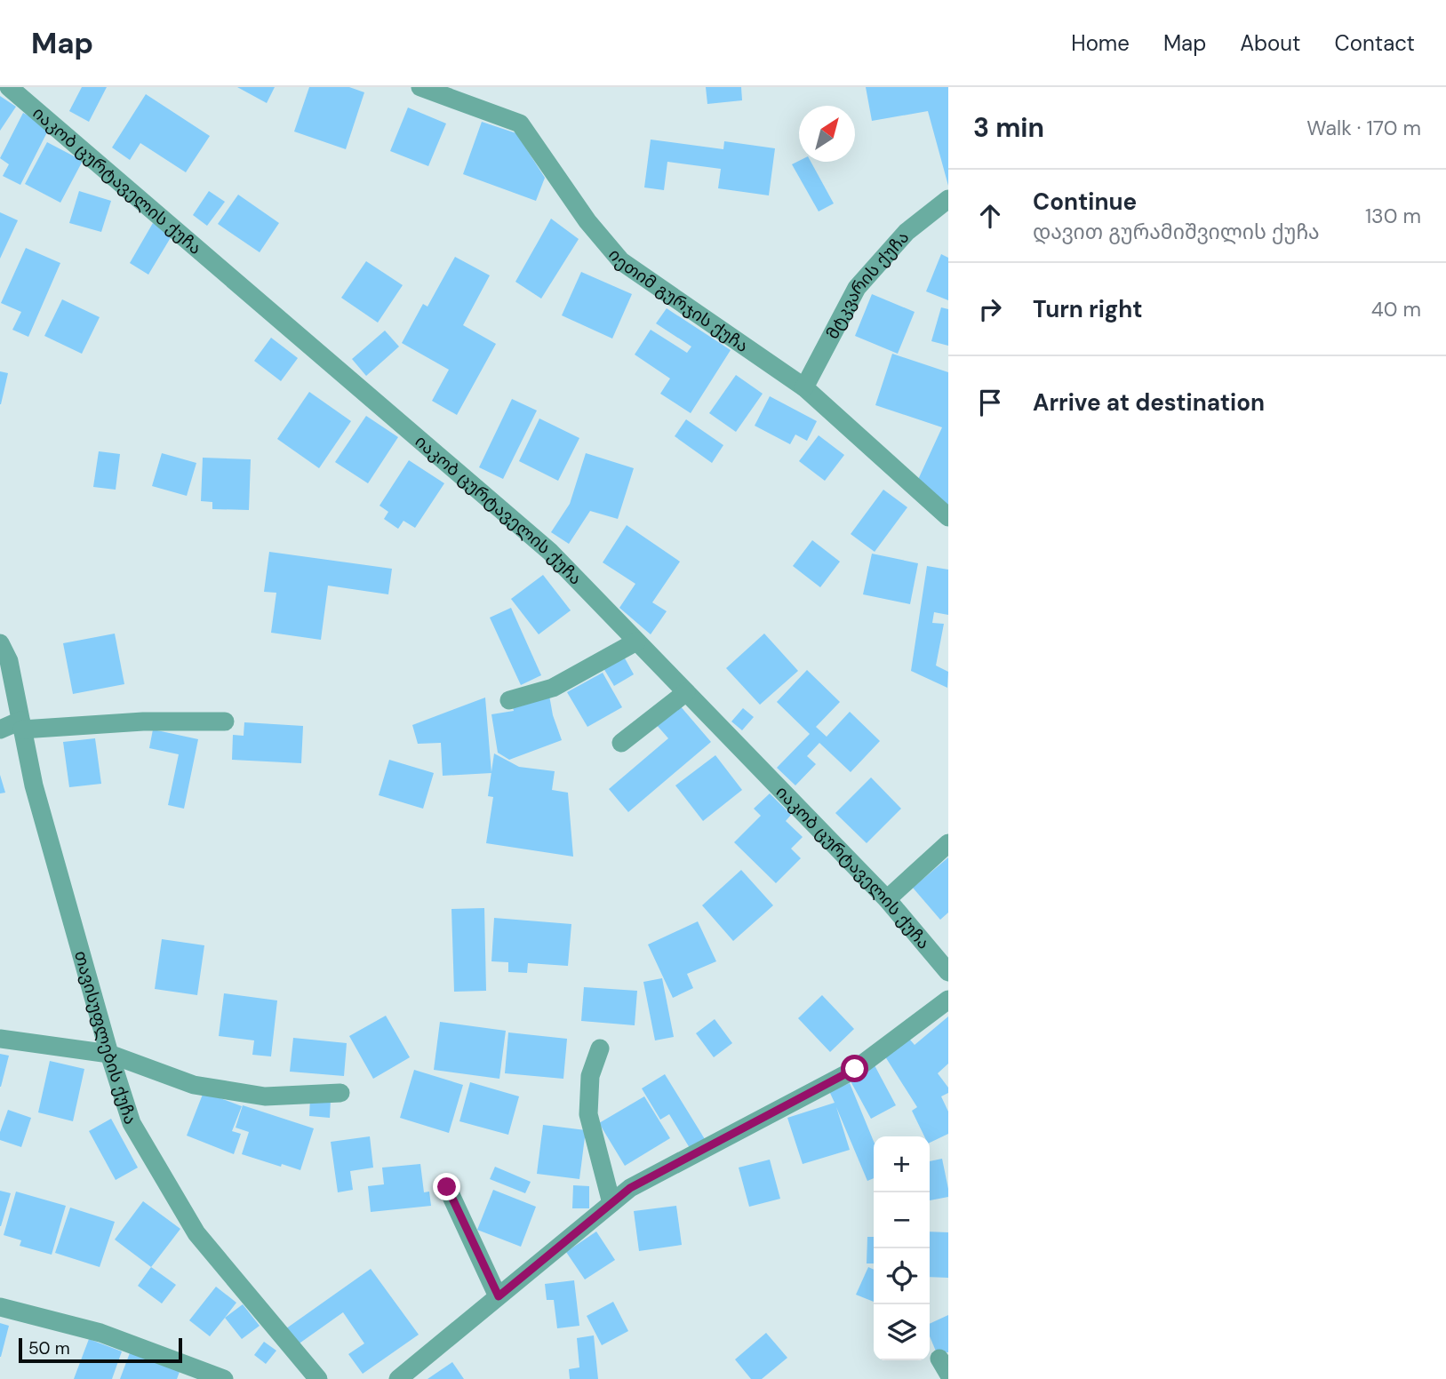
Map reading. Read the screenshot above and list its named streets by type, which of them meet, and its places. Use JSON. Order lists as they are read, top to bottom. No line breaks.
{"streets":{"street":["იაკობ ცურტაველის ქუჩა","მტკვარის ქუჩა","იეთიმ გურჯის ქუჩა","თავისუფლების ქუჩა"]},"crossings":[["მტკვარის ქუჩა","იეთიმ გურჯის ქუჩა"]],"scale_bar":"50 m","north":"top right","page":{"header":"Map","nav":["Home","Map","About","Contact"],"heading":["3 min","Walk · 170 m"],"list":[["Continue","დავით გურამიშვილის ქუჩა","130 m"],["Turn right","40 m"],"Arrive at destination"],"map_buttons":["+","−"],"scale":"50 m"}}
